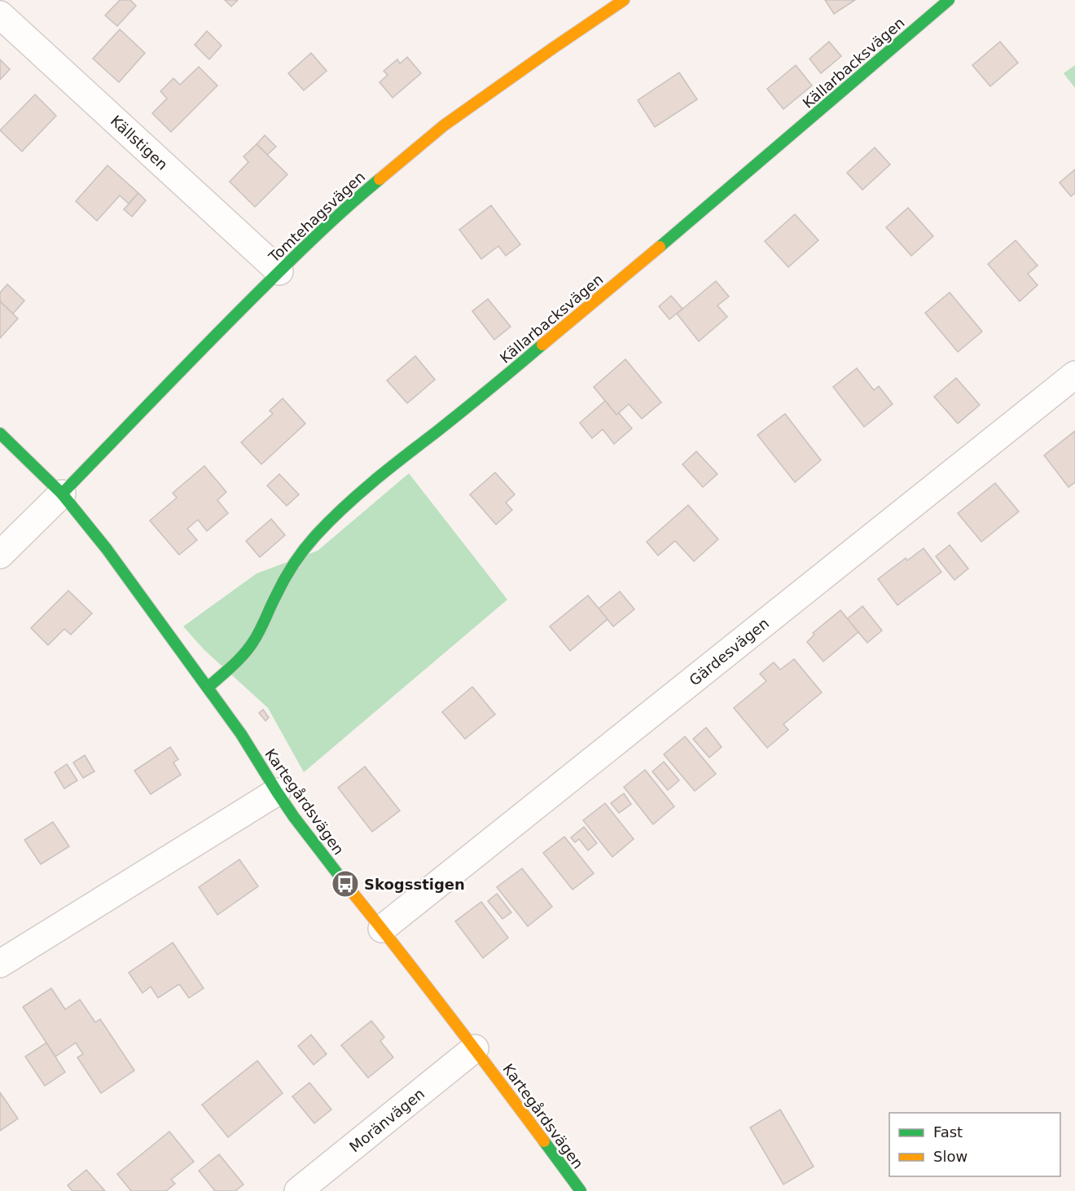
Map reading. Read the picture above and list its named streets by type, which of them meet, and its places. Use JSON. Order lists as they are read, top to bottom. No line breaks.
{"streets":{"street":["Källarbacksvägen","Källstigen","Tomtehagsvägen","Gärdesvägen","Kartegårdsvägen","Moränvägen"]},"crossings":[["Källarbacksvägen","Kartegårdsvägen"],["Källstigen","Tomtehagsvägen"],["Tomtehagsvägen","Kartegårdsvägen"],["Gärdesvägen","Kartegårdsvägen"],["Kartegårdsvägen","Moränvägen"]],"places":{"bus stop":["Skogsstigen"]},"legend":["Fast","Slow"]}
